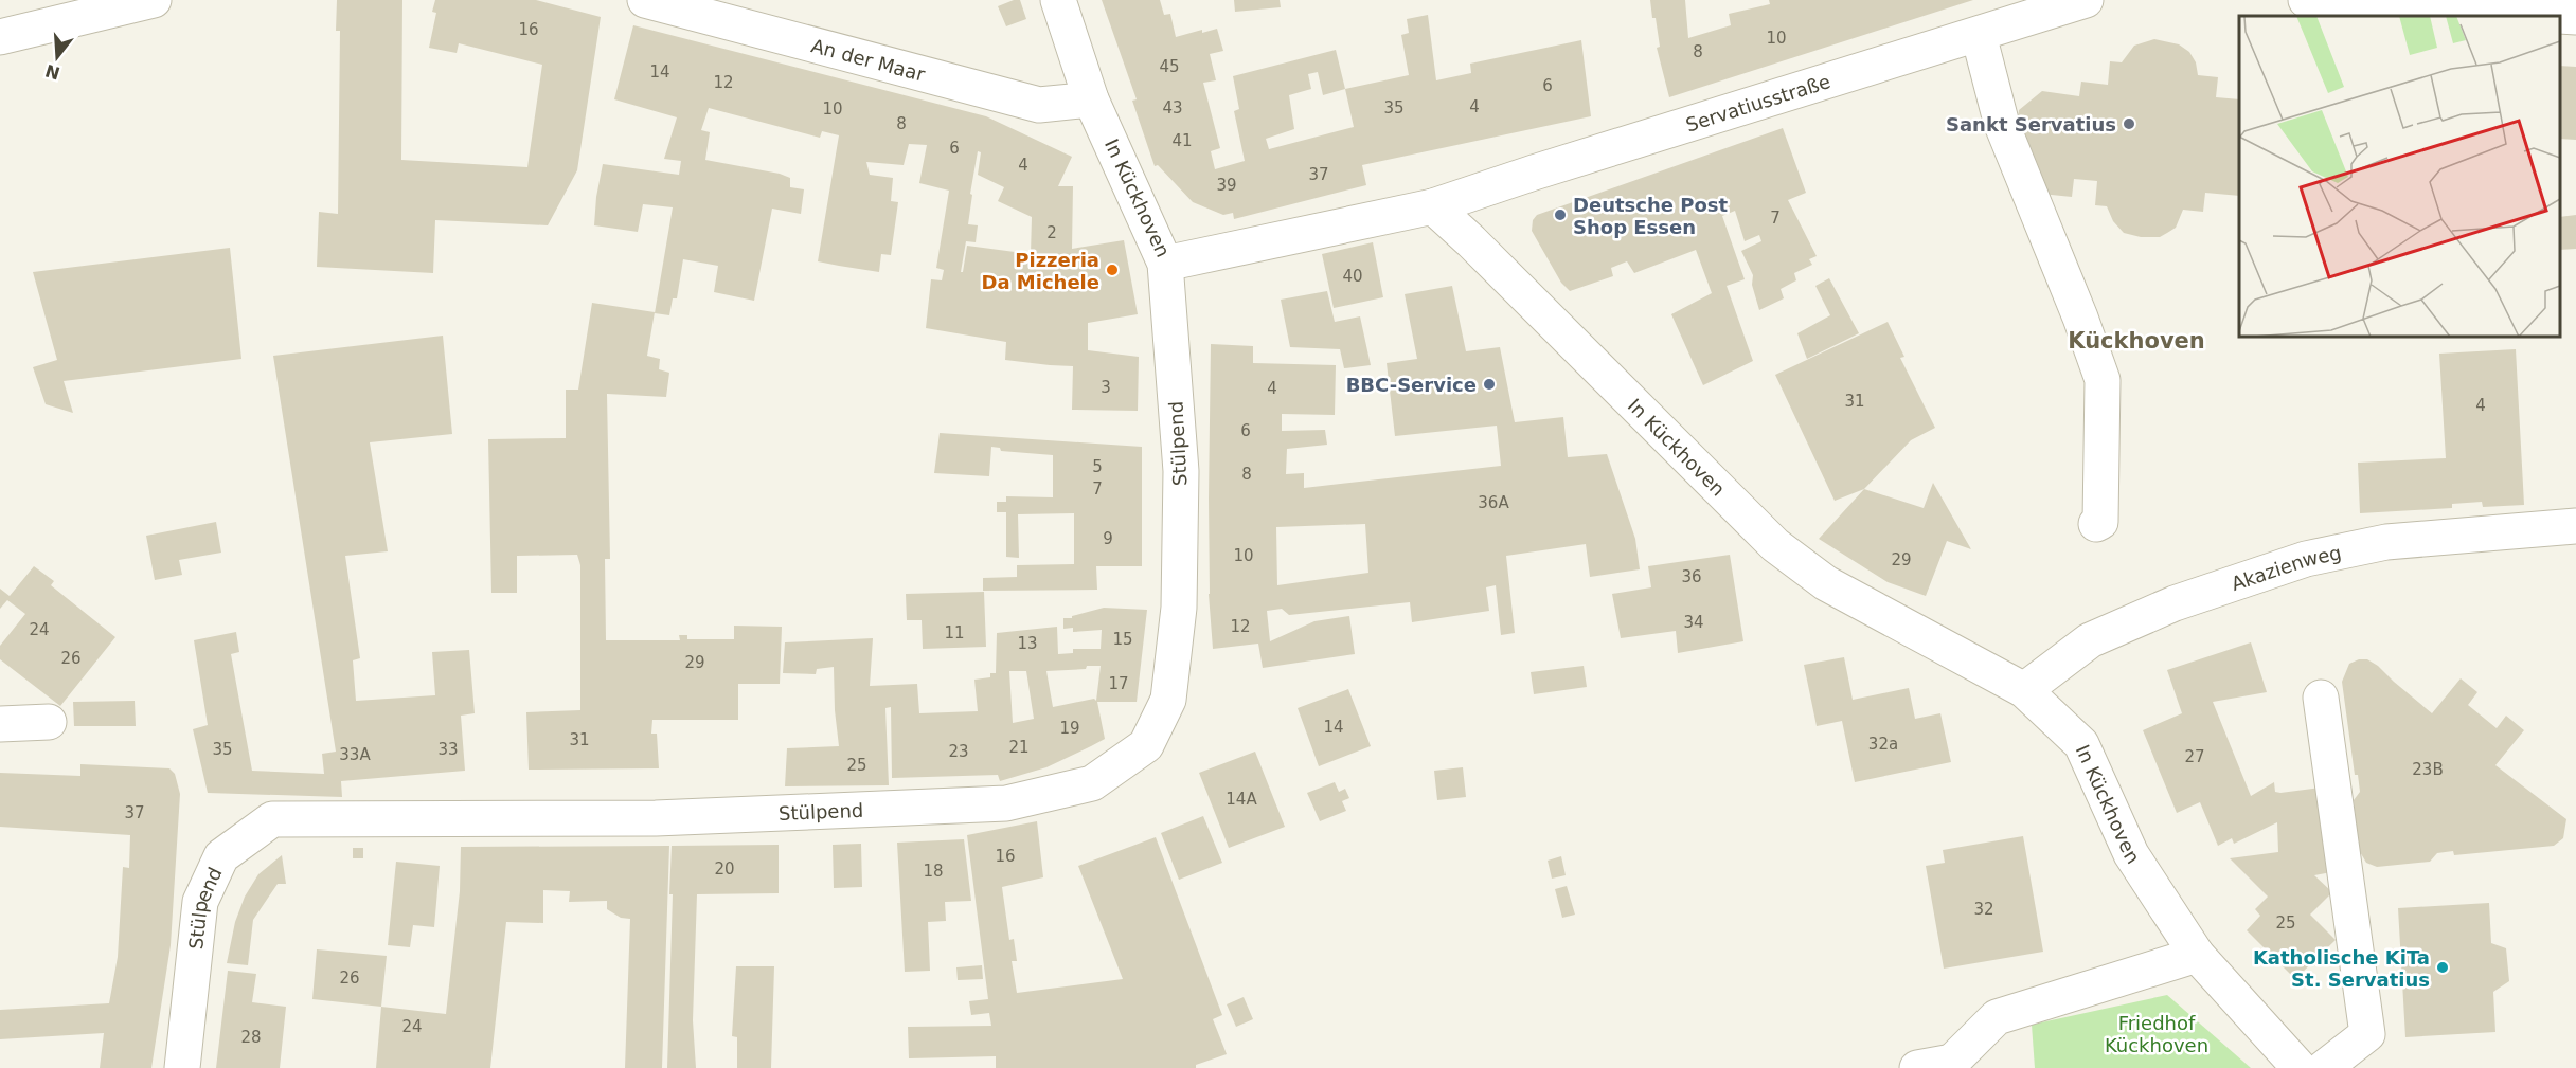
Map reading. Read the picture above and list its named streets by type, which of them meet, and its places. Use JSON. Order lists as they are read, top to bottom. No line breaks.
{"streets":{"street":["An der Maar","Servatiusstraße","In Kückhoven","Stülpend","Akazienweg"]},"crossings":[["An der Maar","In Kückhoven"],["Servatiusstraße","In Kückhoven"],["In Kückhoven","Stülpend"],["In Kückhoven","Akazienweg"]],"districts":["Kückhoven"],"parks":["Friedhof Kückhoven"],"places":["Sankt Servatius","Deutsche Post Shop Essen","Pizzeria Da Michele","BBC-Service","Katholische KiTa St. Servatius"],"house_numbers":["16","10","8","45","14","12","6","4","43","35","10","8","41","6","4","37","39","7","2","40","3","4","31","4","6","5","8","7","36A","9","10","29","36","34","12","24","11","15","13","26","29","17","14","19","31","32a","21","35","33","23","33A","27","25","23B","14A","37","16","20","18","32","25","26","24","28"],"north":"bottom"}
